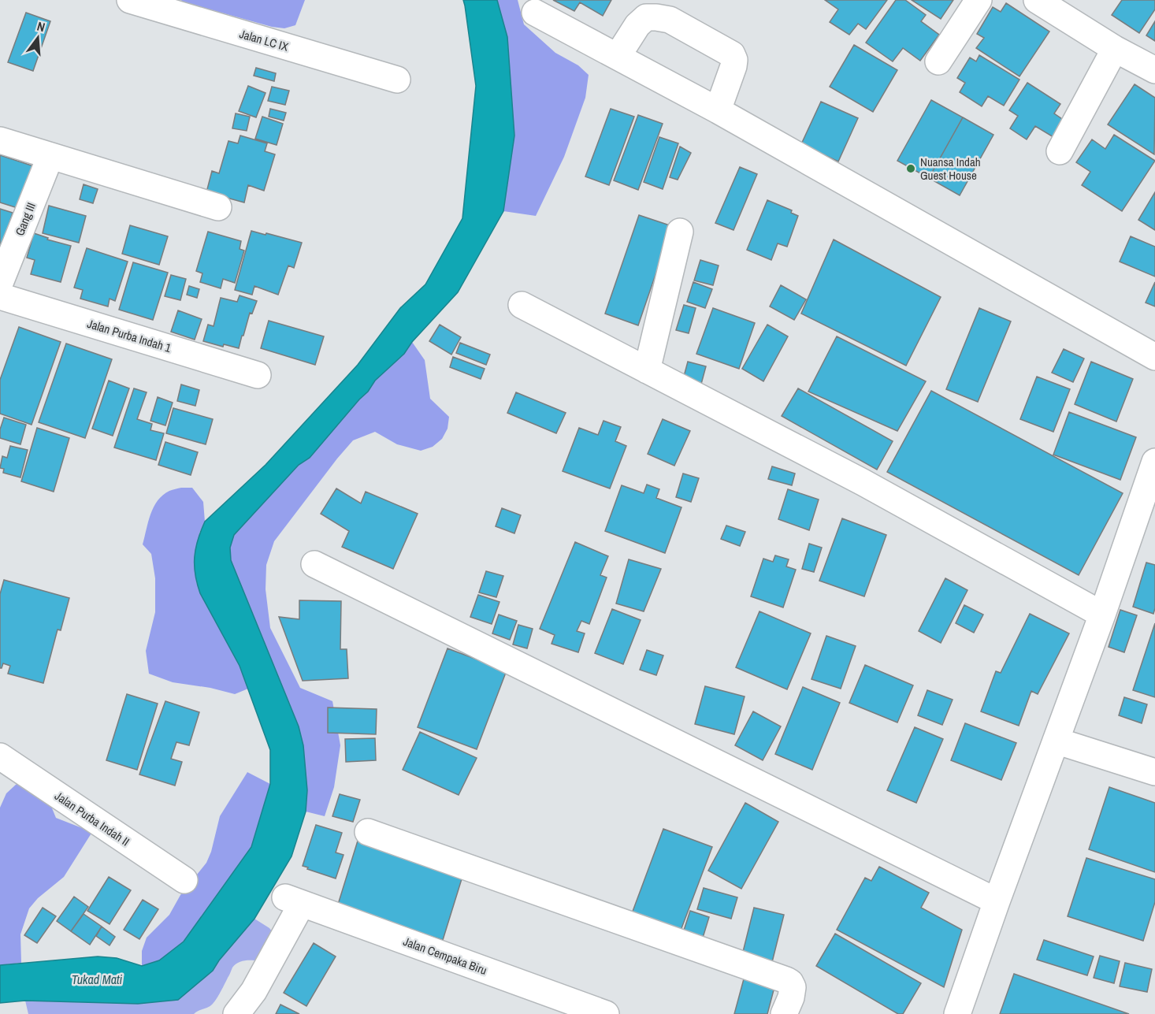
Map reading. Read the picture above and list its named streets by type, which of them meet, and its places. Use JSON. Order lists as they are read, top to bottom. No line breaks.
{"streets":{"street":["Jalan LC IX","Gang III","Jalan Purba Indah 1","Jalan Purba Indah II","Jalan Cempaka Biru"]},"water":["Tukad Mati"],"places":["Nuansa Indah Guest House"],"north":"top"}
